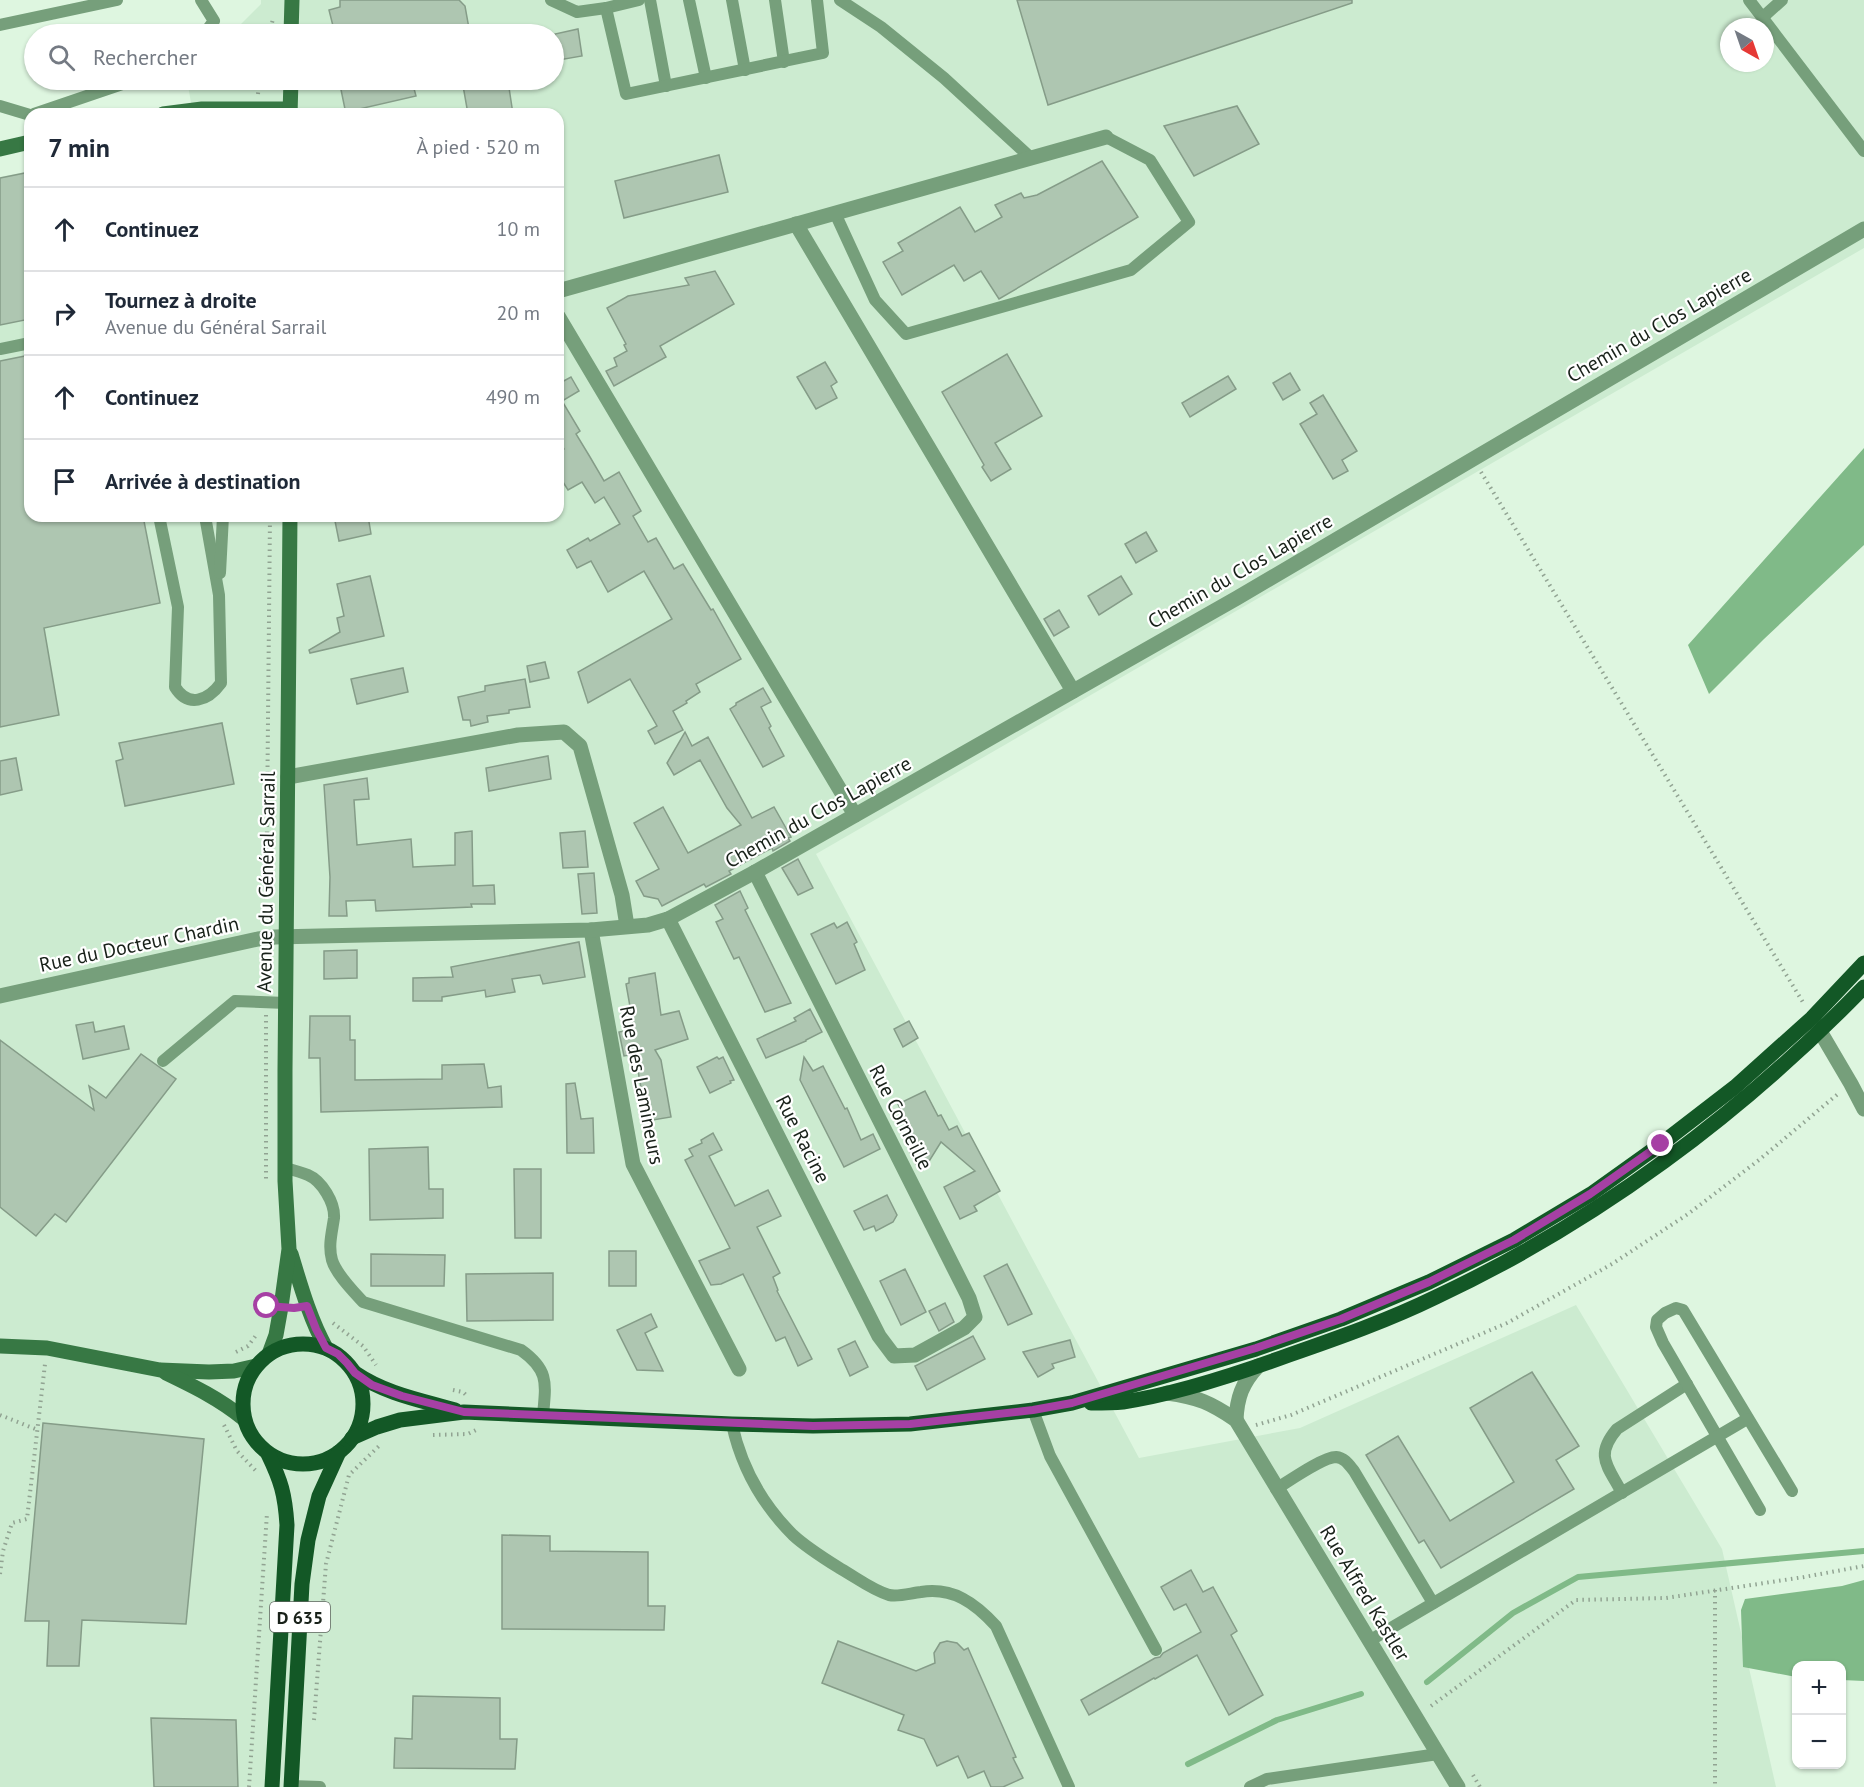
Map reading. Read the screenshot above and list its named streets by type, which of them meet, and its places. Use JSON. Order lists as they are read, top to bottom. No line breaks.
{"streets":{"main road":["Avenue du Général Sarrail","D 635"],"street":["Chemin du Clos Lapierre","Rue du Docteur Chardin","Rue des Lamineurs","Rue Corneille","Rue Racine","Rue Alfred Kastler"]},"crossings":[["Chemin du Clos Lapierre","Avenue du Général Sarrail"],["Chemin du Clos Lapierre","Rue du Docteur Chardin"],["Chemin du Clos Lapierre","Rue des Lamineurs"],["Chemin du Clos Lapierre","Rue Corneille"],["Chemin du Clos Lapierre","Rue Racine"],["Avenue du Général Sarrail","Rue du Docteur Chardin"],["Avenue du Général Sarrail","D 635"],["Rue Corneille","Rue Racine"]],"north":"bottom right","page":{"search":"Rechercher","heading":["7 min","À pied · 520 m"],"list":[["Continuez","10 m"],["Tournez à droite","Avenue du Général Sarrail","20 m"],["Continuez","490 m"],"Arrivée à destination"],"map_buttons":["+","−"]}}
